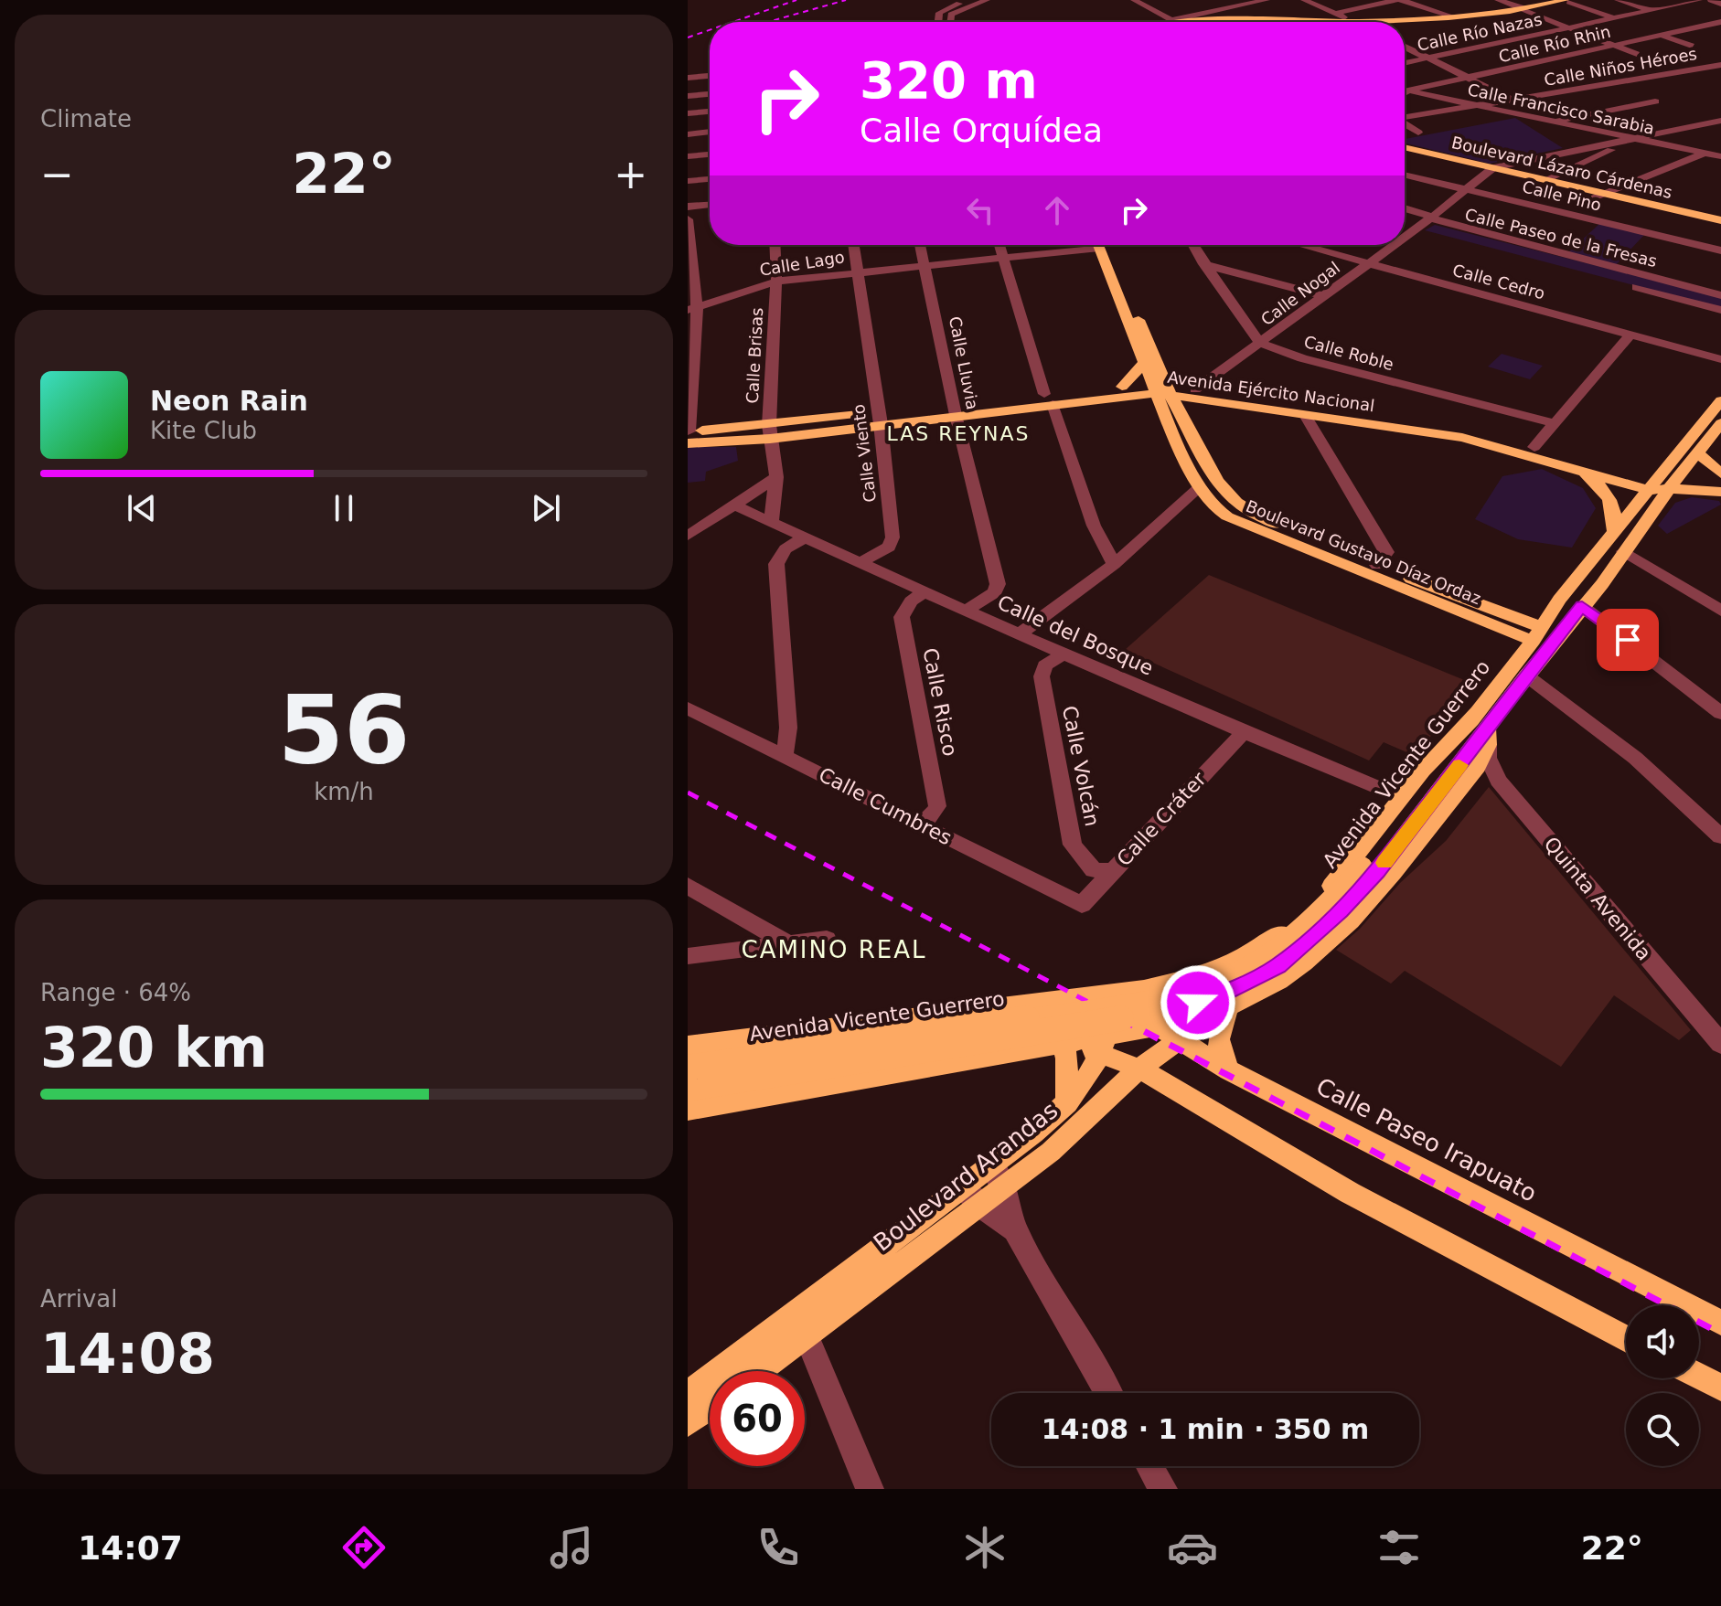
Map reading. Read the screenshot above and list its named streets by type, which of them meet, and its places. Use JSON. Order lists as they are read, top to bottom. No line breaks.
{"streets":{"main road":["Boulevard Lázaro Cárdenas","Avenida Ejército Nacional","Boulevard Gustavo Díaz Ordaz","Avenida Vicente Guerrero","Calle Paseo Irapuato","Boulevard Arandas"],"street":["Calle Río Nazas","Calle Río Rhin","Calle Niños Héroes","Calle Francisco Sarabia","Calle Pino","Calle Paseo de la Fresas","Calle Lago","Calle Cedro","Calle Nogal","Calle Roble","Calle Brisas","Calle Lluvia","Calle Viento","Calle del Bosque","Calle Risco","Calle Volcán","Calle Cumbres","Calle Cráter","Quinta Avenida"]},"crossings":[["Calle Río Rhin","Calle Francisco Sarabia"],["Calle Niños Héroes","Calle Francisco Sarabia"],["Boulevard Lázaro Cárdenas","Calle Nogal"],["Calle Pino","Calle Nogal"],["Calle Paseo de la Fresas","Calle Nogal"],["Calle Lago","Calle Brisas"],["Calle Lago","Calle Lluvia"],["Calle Lago","Calle Viento"],["Calle Cedro","Calle Nogal"],["Calle Nogal","Calle Roble"],["Calle Nogal","Avenida Ejército Nacional"],["Calle Brisas","Avenida Ejército Nacional"],["Calle Brisas","Calle del Bosque"],["Calle Lluvia","Avenida Ejército Nacional"],["Calle Lluvia","Calle del Bosque"],["Avenida Ejército Nacional","Calle Viento"],["Avenida Ejército Nacional","Boulevard Gustavo Díaz Ordaz"],["Avenida Ejército Nacional","Avenida Vicente Guerrero"],["Calle Viento","Calle del Bosque"],["Boulevard Gustavo Díaz Ordaz","Avenida Vicente Guerrero"],["Calle del Bosque","Calle Risco"],["Calle del Bosque","Calle Volcán"],["Calle del Bosque","Calle Cráter"],["Calle Risco","Calle Cumbres"],["Avenida Vicente Guerrero","Quinta Avenida"],["Avenida Vicente Guerrero","Boulevard Arandas"],["Calle Volcán","Calle Cráter"],["Calle Cumbres","Calle Cráter"],["Quinta Avenida","Boulevard Arandas"],["Calle Paseo Irapuato","Boulevard Arandas"]],"districts":["LAS REYNAS","CAMINO REAL"],"page":{"tile":["Climate",["56","km/h"],["Range · 64%","320 km"],["Arrival","14:08"]],"turn":["320 m","Calle Orquídea"],"heat":["−","22°","+"],"song":["Neon Rain","Kite Club"],"limit":"60","trip":"14:08 · 1 min · 350 m","tabs":["14:07","22°"]}}
